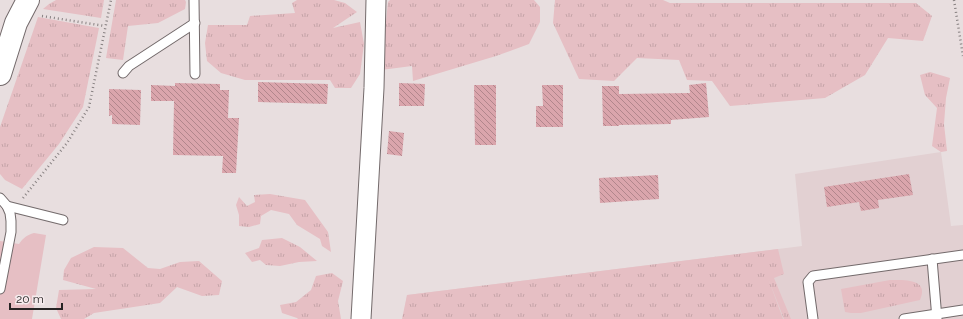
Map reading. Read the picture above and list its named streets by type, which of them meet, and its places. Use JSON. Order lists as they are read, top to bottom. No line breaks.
{"scale_bar":"20 m"}
